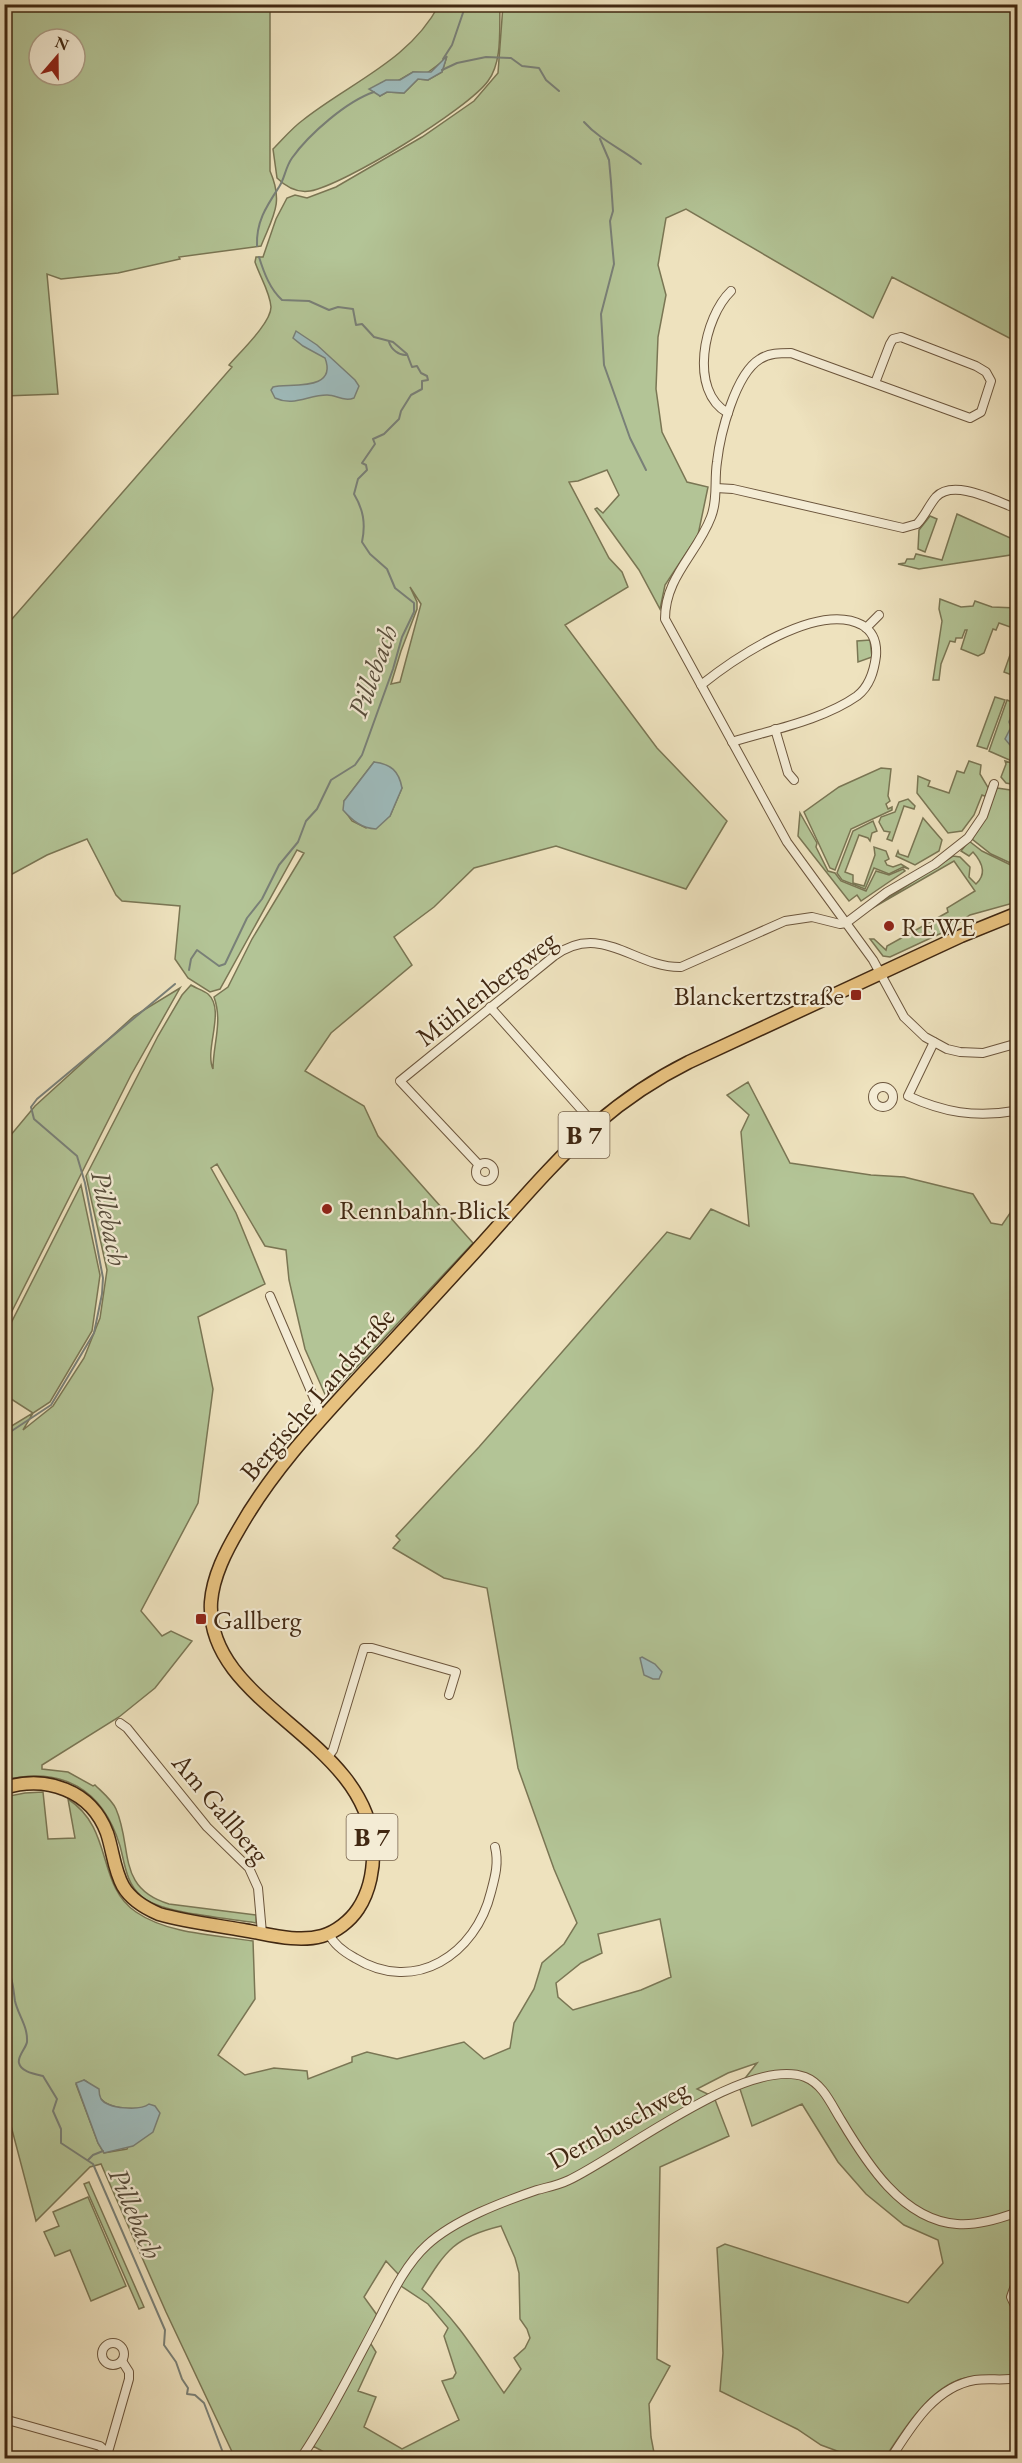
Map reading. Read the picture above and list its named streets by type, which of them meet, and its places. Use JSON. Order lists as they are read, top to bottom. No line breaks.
{"streets":{"main road":["B 7","Bergische Landstraße"],"street":["Mühlenbergweg","Am Gallberg","Dernbuschweg"]},"water":["Pillebach"],"places":{"other":["REWE","Rennbahn-Blick"],"transit":["Blanckertzstraße","Gallberg"]},"north":"top"}
